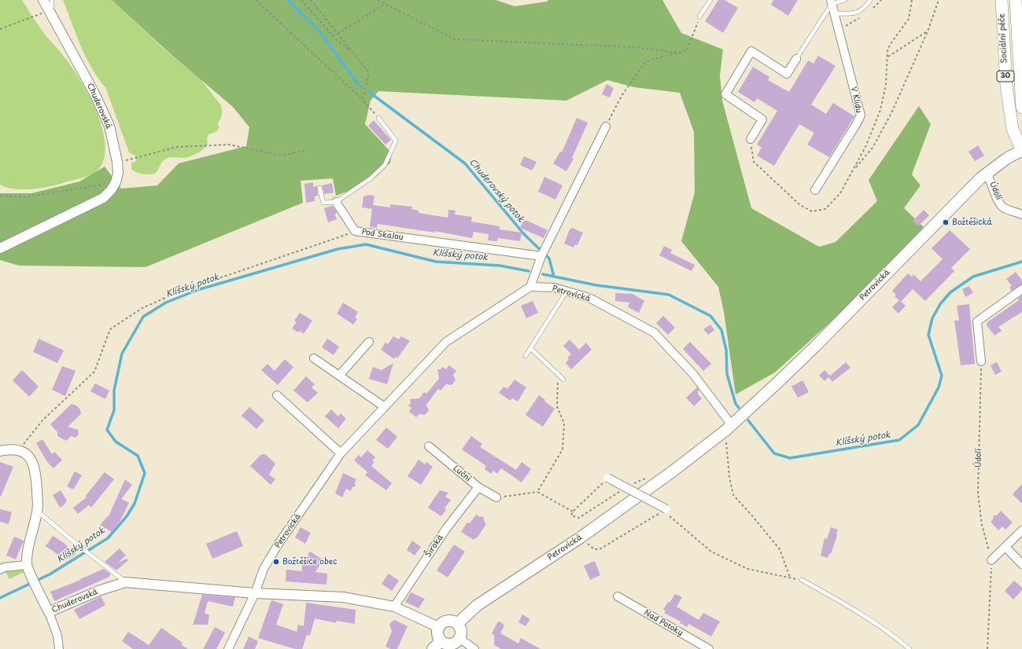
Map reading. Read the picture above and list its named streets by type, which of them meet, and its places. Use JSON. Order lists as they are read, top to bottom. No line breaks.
{"streets":{"main road":["Sociální péče","30","Petrovická"],"street":["V Klidu","Chuderovská","Údolí","Pod Skalou","Luční","Široká","Nad Potoky"]},"crossings":[["Sociální péče","Petrovická"],["Chuderovská","Petrovická"],["Údolí","Petrovická"],["Luční","Široká"]],"water":["Chuderovský potok","Klíšský potok"],"places":["Božtěšická","Božtěšice obec"]}
